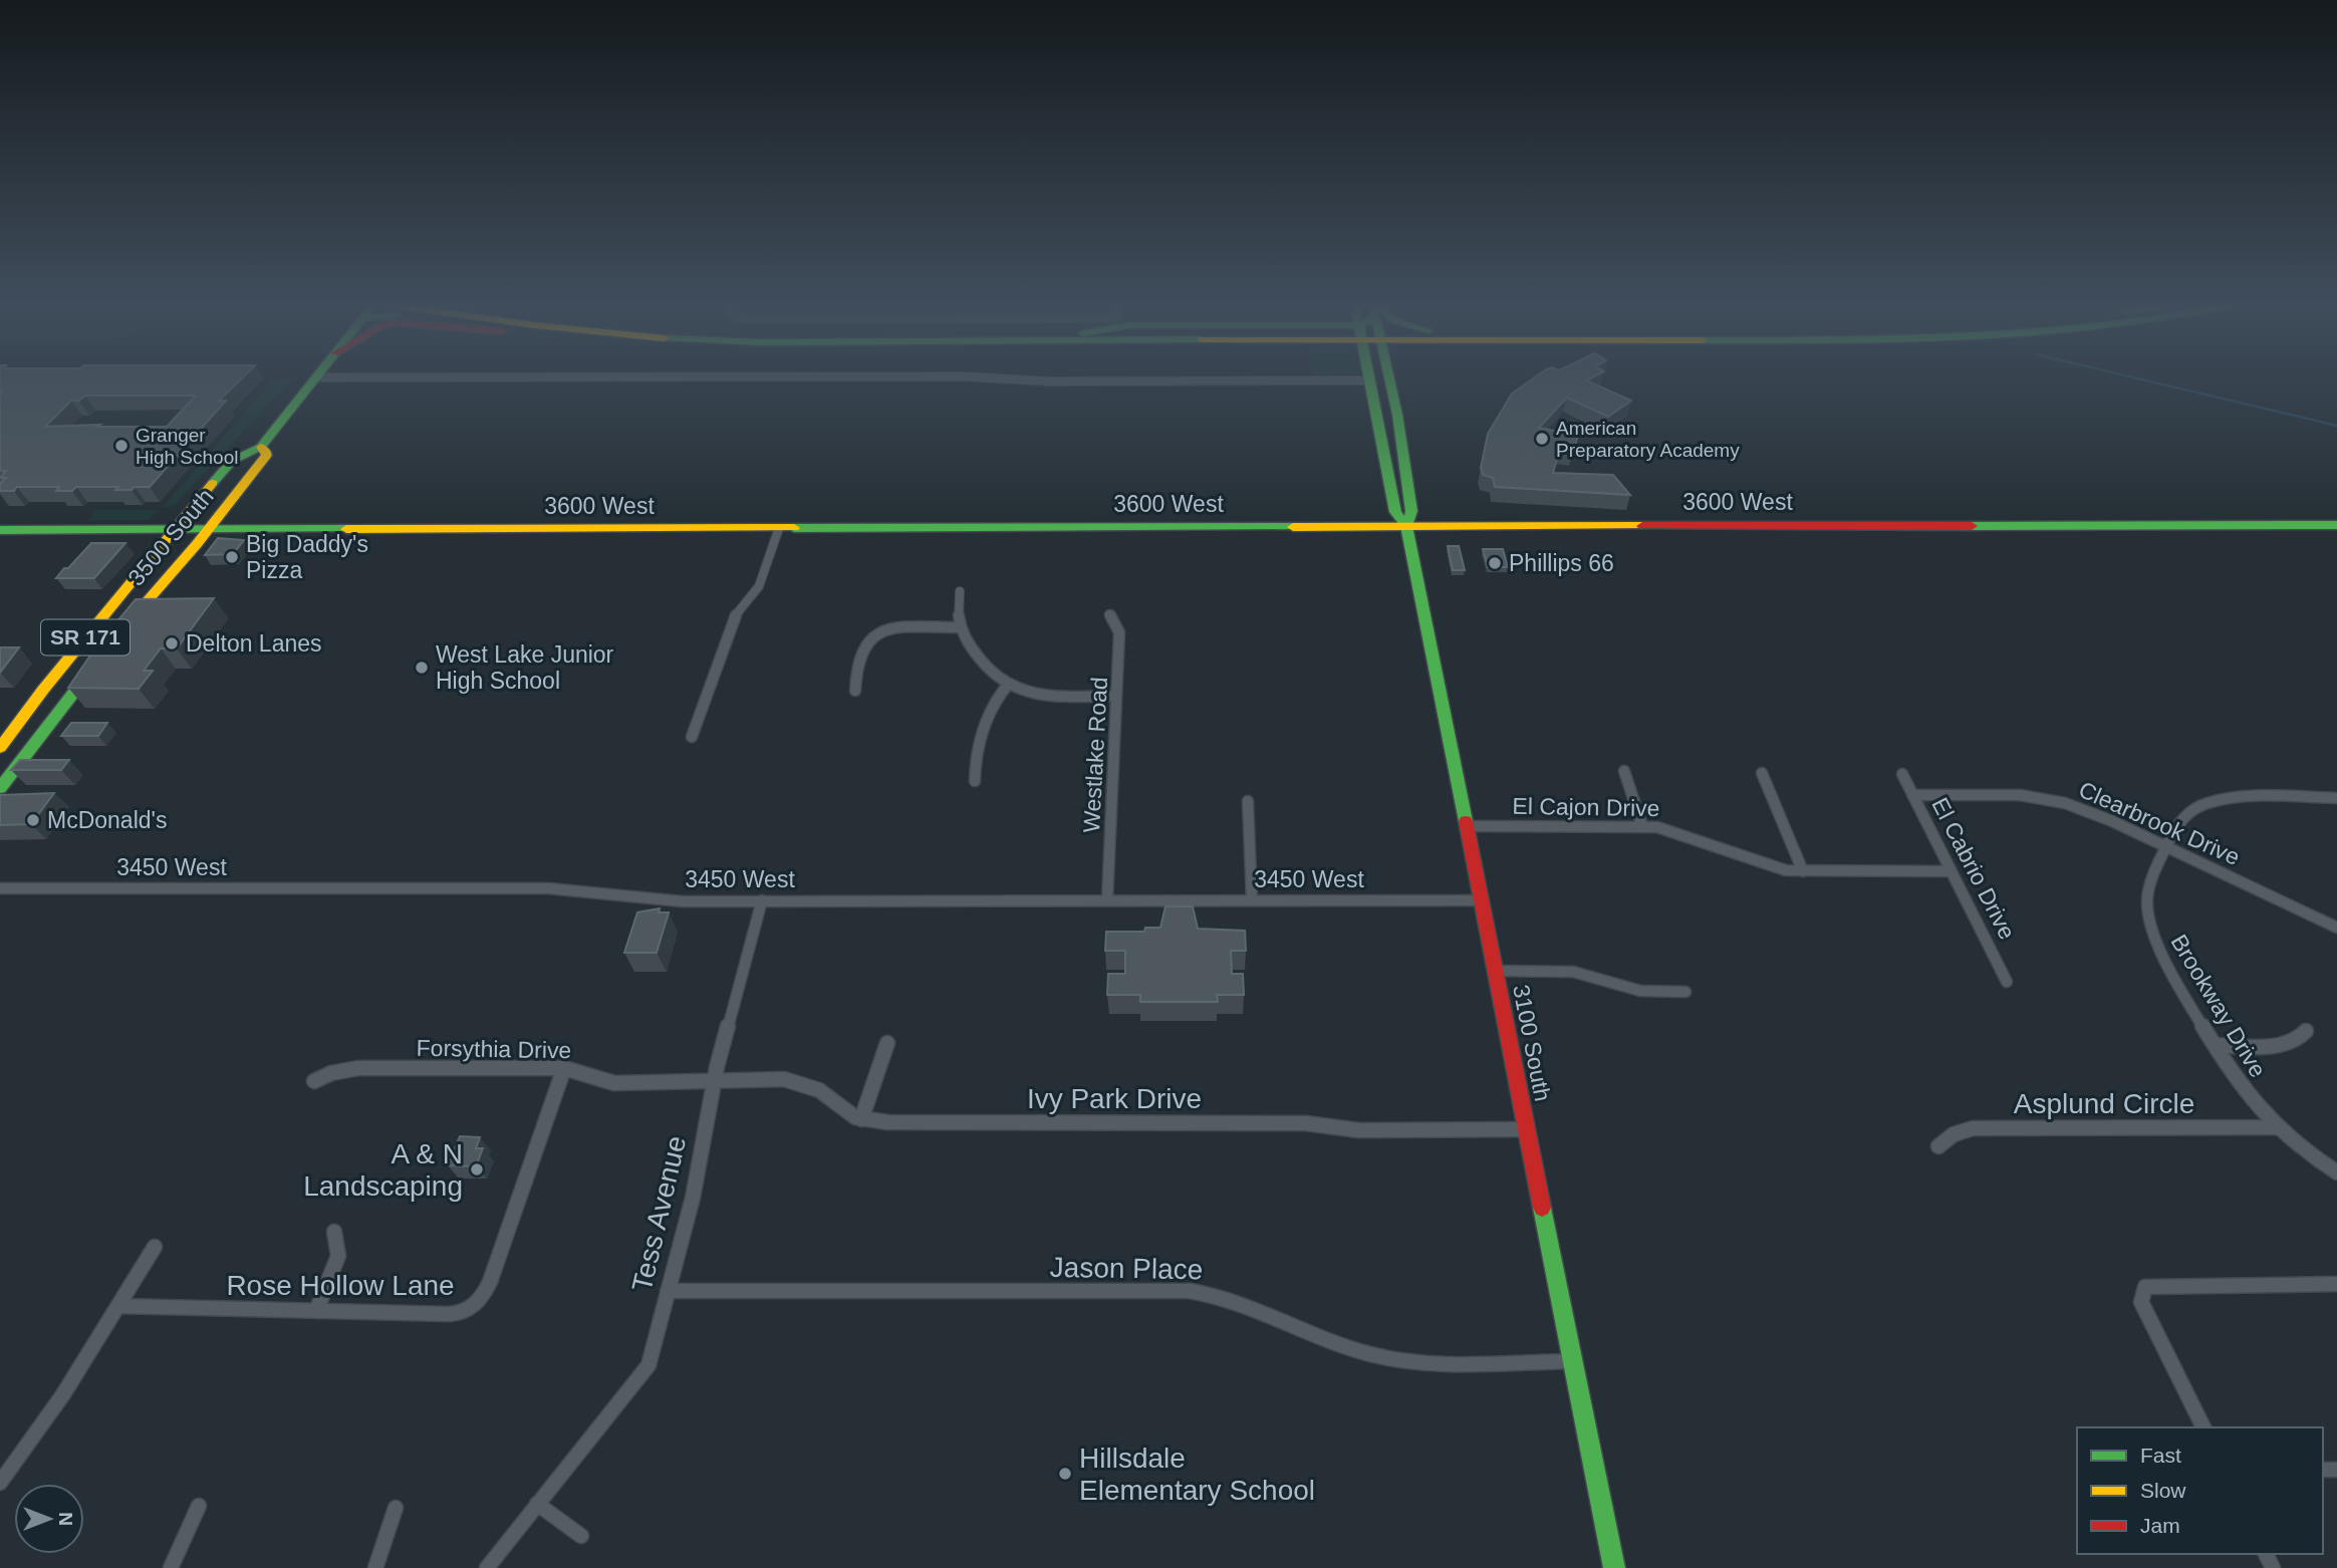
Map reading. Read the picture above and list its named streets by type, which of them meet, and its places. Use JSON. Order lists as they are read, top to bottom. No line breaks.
{"streets":{"main road":["3600 West","3500 South","SR 171","3100 South"],"street":["Westlake Road","El Cajon Drive","Clearbrook Drive","3450 West","El Cabrio Drive","Brookway Drive","Forsythia Drive","Ivy Park Drive","Asplund Circle","Tess Avenue","Jason Place","Rose Hollow Lane"]},"crossings":[["3600 West","3500 South"],["3600 West","3100 South"],["Westlake Road","3450 West"],["El Cajon Drive","El Cabrio Drive"],["El Cajon Drive","3100 South"],["Clearbrook Drive","El Cabrio Drive"],["Clearbrook Drive","Brookway Drive"],["3450 West","3100 South"],["3450 West","Tess Avenue"],["Brookway Drive","Asplund Circle"],["3100 South","Ivy Park Drive"],["3100 South","Jason Place"],["Forsythia Drive","Ivy Park Drive"],["Forsythia Drive","Tess Avenue"],["Forsythia Drive","Rose Hollow Lane"],["Ivy Park Drive","Tess Avenue"],["Tess Avenue","Jason Place"]],"places":["American Preparatory Academy","Granger High School","Big Daddy's Pizza","Phillips 66","Delton Lanes","West Lake Junior High School","McDonald's","A & N Landscaping","Hillsdale Elementary School"],"legend":["Fast","Slow","Jam"],"north":"right"}
